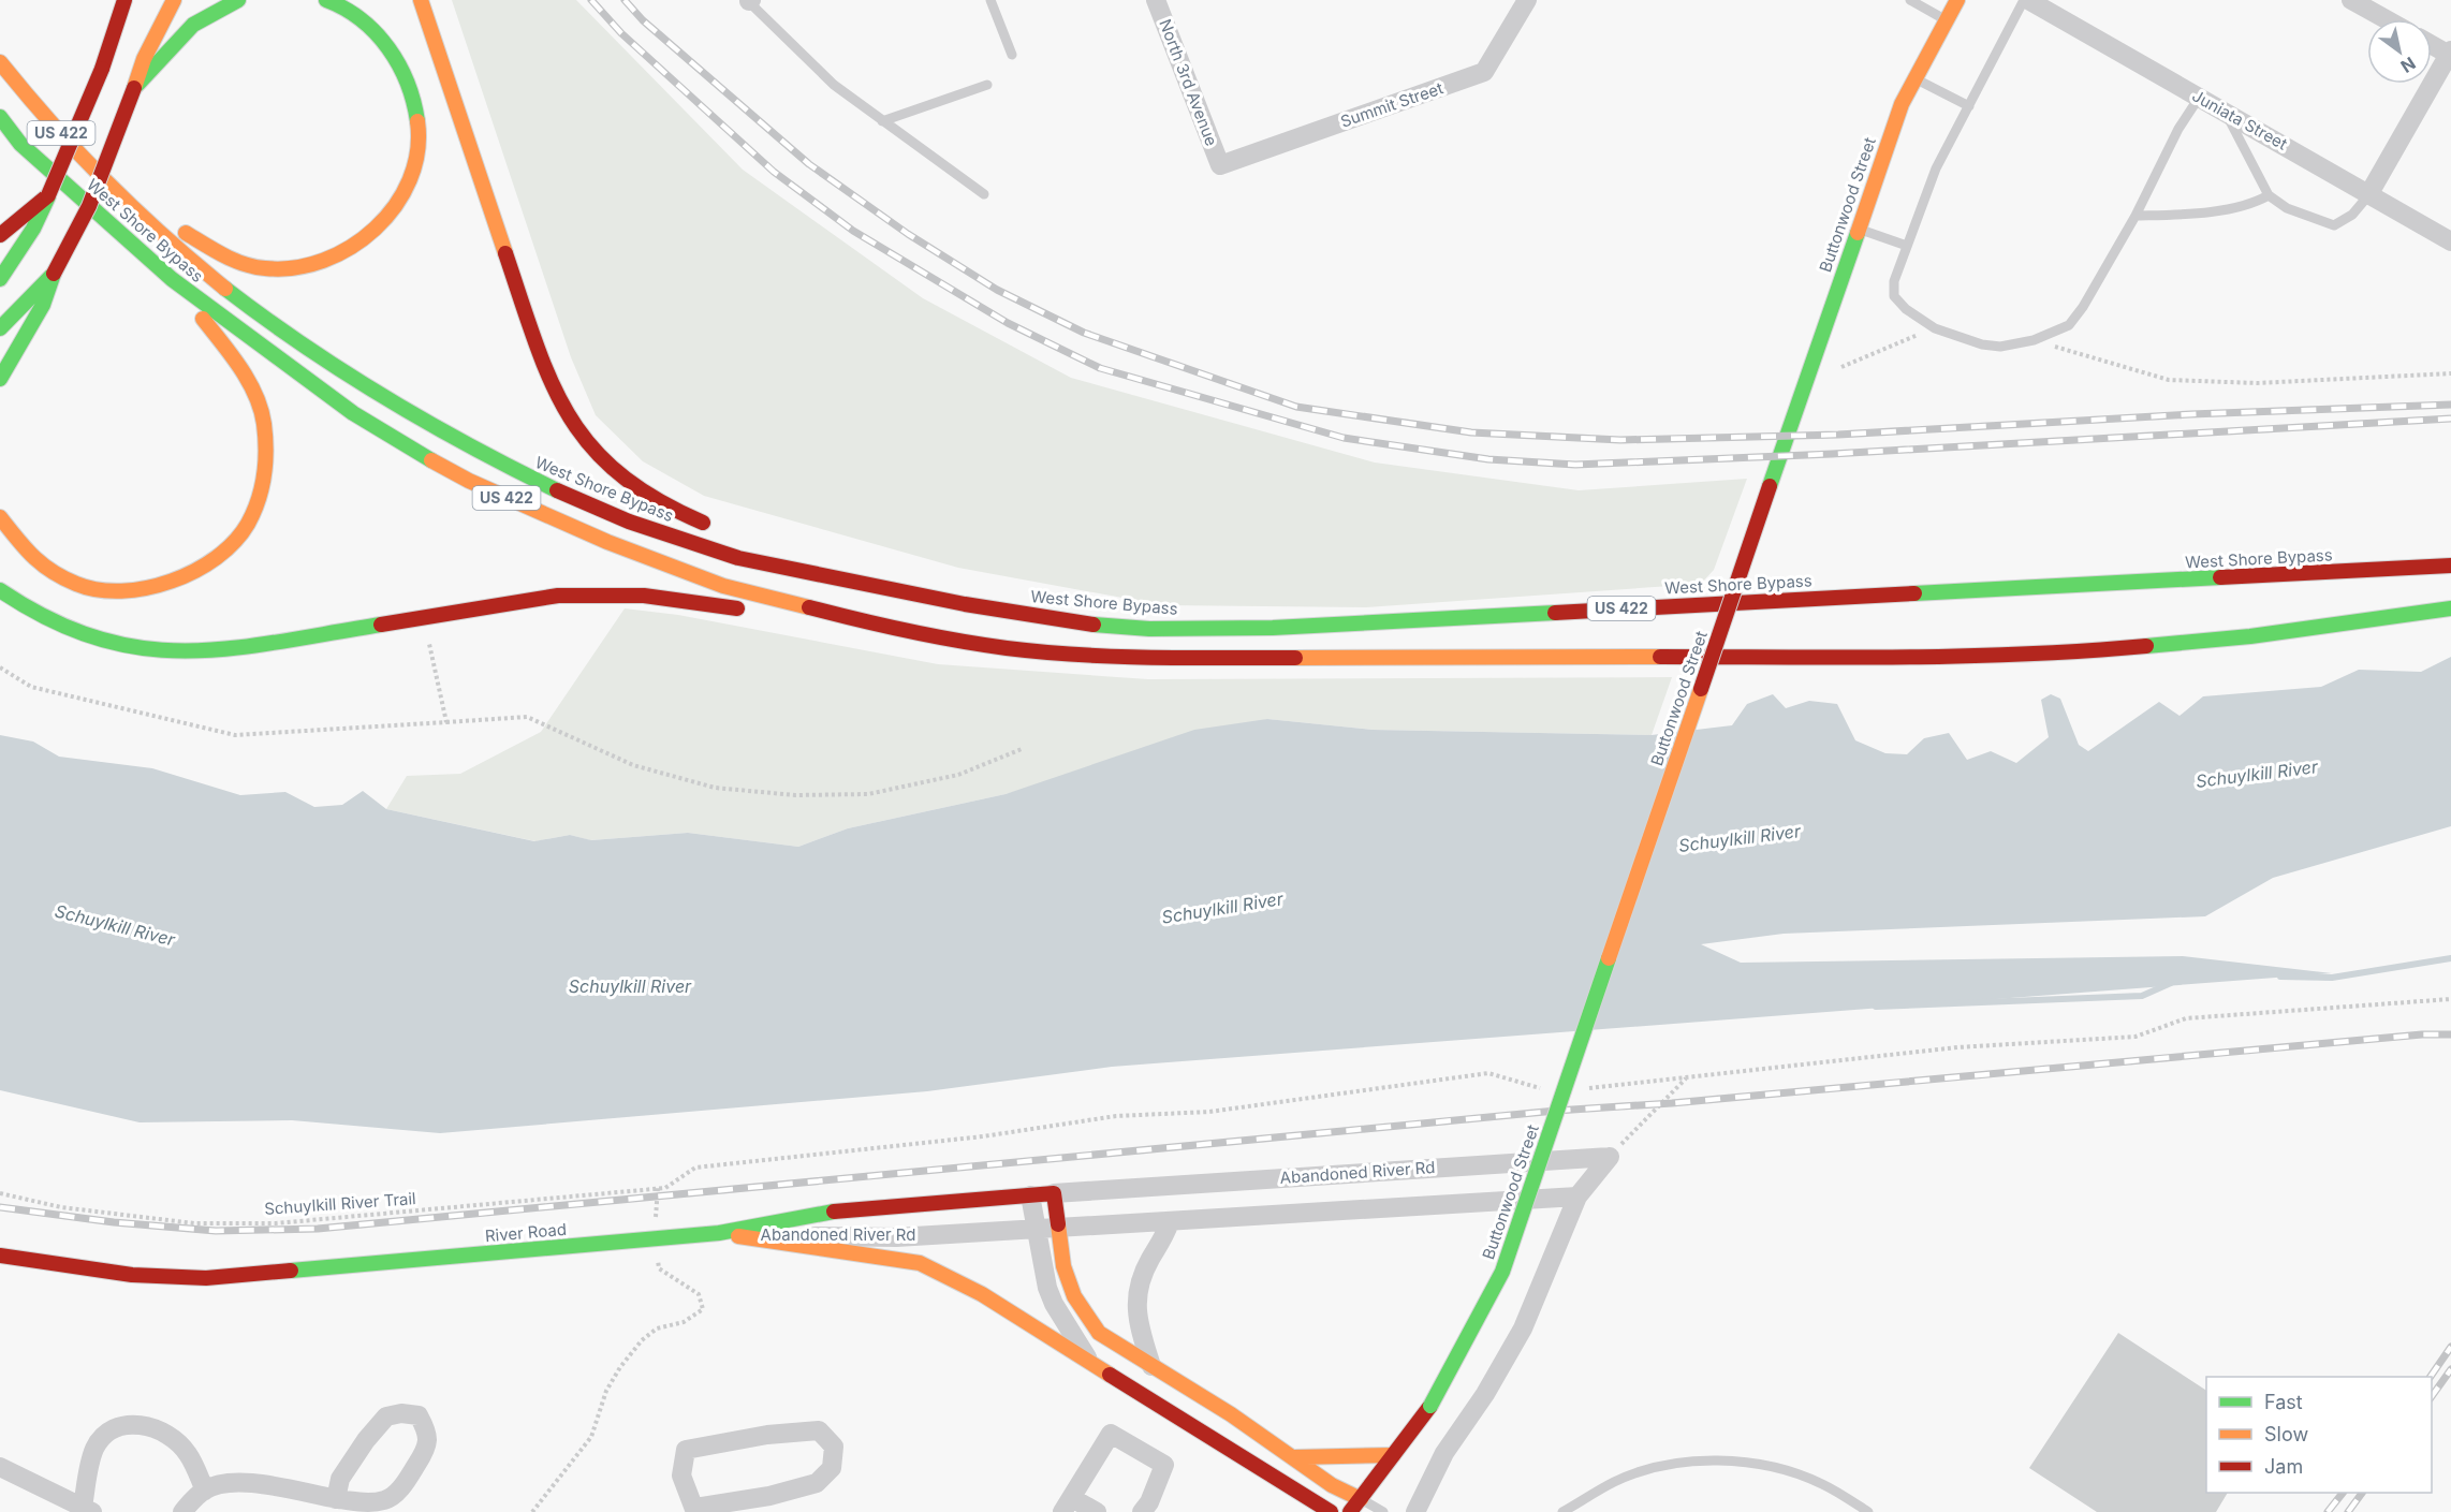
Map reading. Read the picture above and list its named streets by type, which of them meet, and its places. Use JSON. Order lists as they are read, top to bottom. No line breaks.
{"streets":{"main road":["US 422","Buttonwood Street","West Shore Bypass","River Road"],"street":["North 3rd Avenue","Summit Street","Juniata Street","Abandoned River Rd"],"path":["Schuylkill River Trail"]},"crossings":[["North 3rd Avenue","Summit Street"],["Abandoned River Rd","River Road"]],"water":["Schuylkill River"],"legend":["Fast","Slow","Jam"],"north":"bottom right"}
